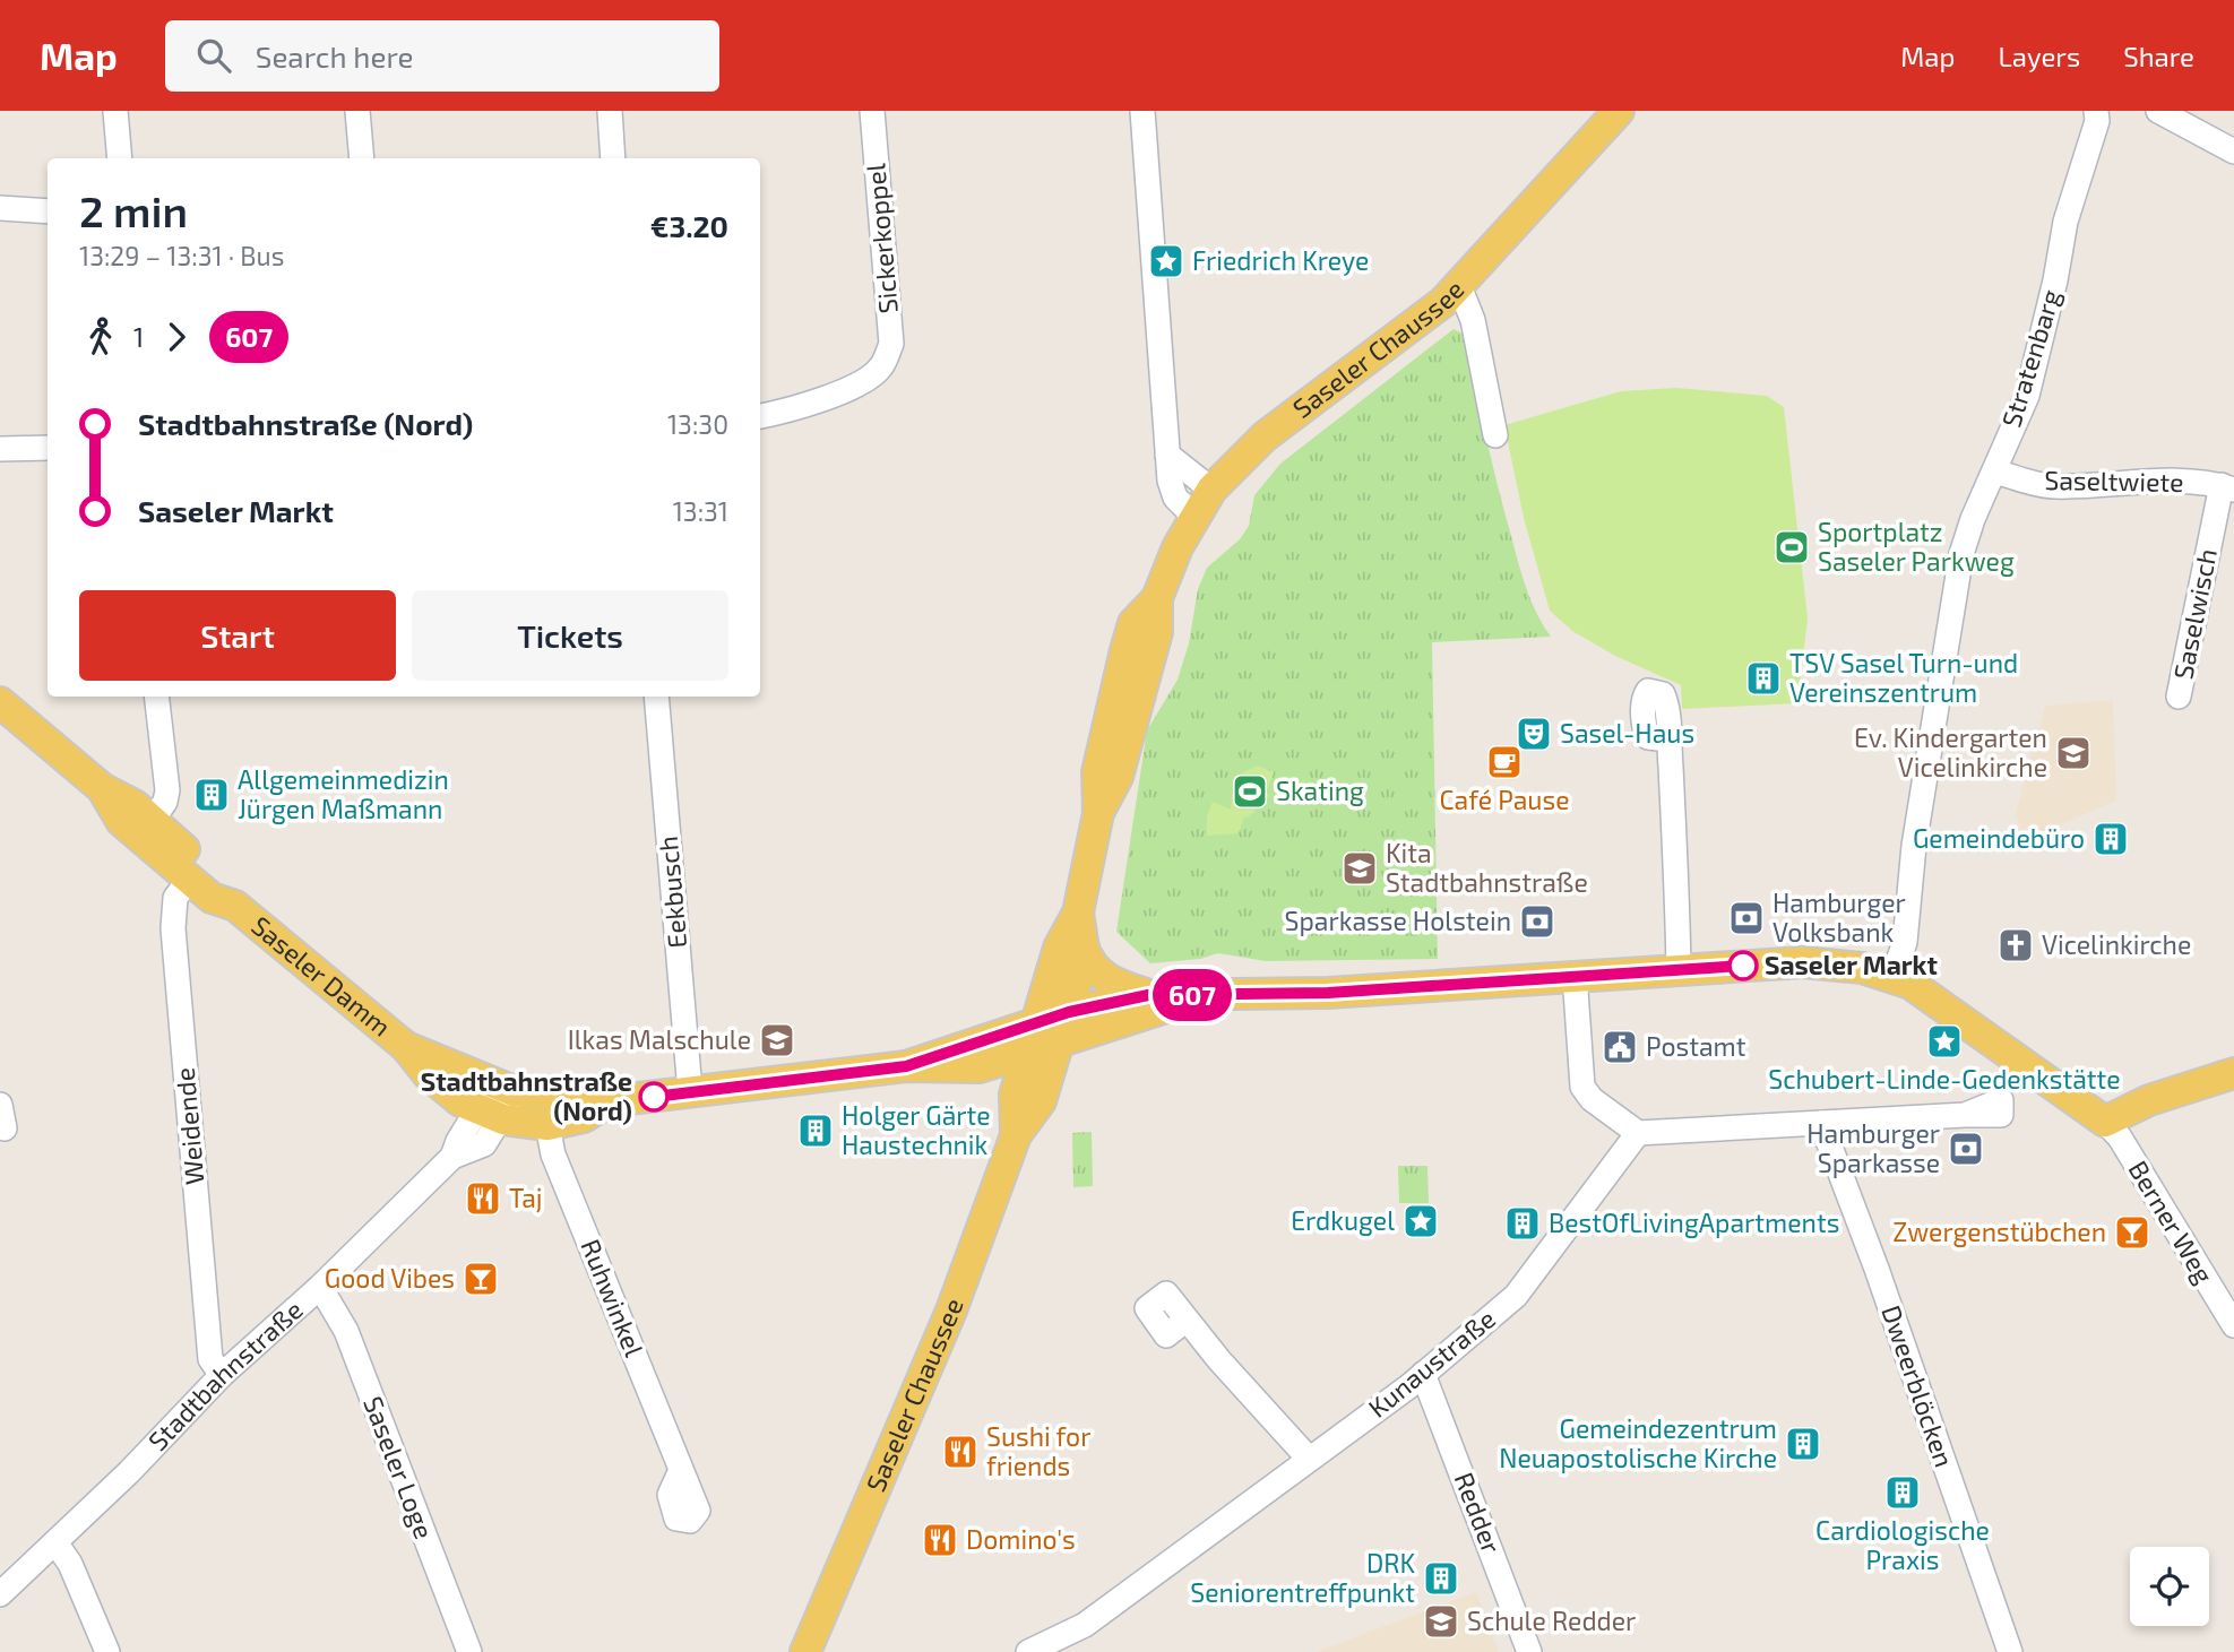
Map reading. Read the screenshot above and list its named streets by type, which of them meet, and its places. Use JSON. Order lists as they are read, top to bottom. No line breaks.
{"streets":{"main road":["Saseler Chaussee","Saseler Damm"],"street":["Sickerkoppel","Stratenbarg","Saseltwiete","Saselwisch","Eekbusch","Weidende","Berner Weg","Ruhwinkel","Kunaustraße","Stadtbahnstraße","Dweerblöcken","Saseler Loge","Redder"]},"crossings":[["Stratenbarg","Saseltwiete"],["Saseltwiete","Saselwisch"],["Saseler Damm","Weidende"],["Saseler Damm","Stadtbahnstraße"],["Weidende","Stadtbahnstraße"],["Kunaustraße","Redder"],["Stadtbahnstraße","Saseler Loge"]],"places":{"place":["Friedrich Kreye","Schubert-Linde-Gedenkstätte","Erdkugel"],"sports":["Sportplatz Saseler Parkweg","Skating"],"building":["TSV Sasel Turn-und Vereinszentrum","Allgemeinmedizin Jürgen Maßmann","Gemeindebüro","Holger Gärte Haustechnik","BestOfLivingApartments","Gemeindezentrum Neuapostolische Kirche","Cardiologische Praxis","DRK Seniorentreffpunkt"],"theatre":["Sasel-Haus"],"school or university":["Ev. Kindergarten Vicelinkirche","Kita Stadtbahnstraße","Ilkas Malschule","Schule Redder"],"cafe":["Café Pause"],"bank":["Hamburger Volksbank","Sparkasse Holstein","Hamburger Sparkasse"],"church":["Vicelinkirche"],"other":["Saseler Markt","Stadtbahnstraße (Nord)"],"public building":["Postamt"],"restaurant":["Taj","Sushi for friends","Domino's"],"bar":["Zwergenstübchen","Good Vibes"]},"lines":["bus line 607"],"page":{"header":"Map","search":"Search here","nav":["Map","Layers","Share"],"on_map":"607","heading":["2 min","13:29 – 13:31 · Bus","€3.20"],"legs":["1","607"],"list":[{"name":"Stadtbahnstraße (Nord)","value":"13:30"},{"name":"Saseler Markt","value":"13:31"}],"buttons":["Start","Tickets"]}}
